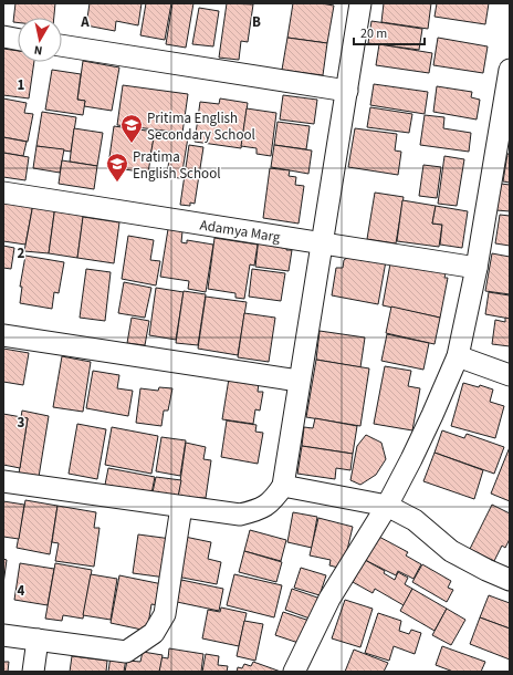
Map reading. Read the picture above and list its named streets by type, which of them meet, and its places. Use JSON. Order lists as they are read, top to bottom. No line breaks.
{"streets":{"street":["Adamya Marg"]},"places":{"school or university":["Pritima English Secondary School","Pratima English School"]},"scale_bar":"20 m","north":"bottom","grid":{"columns":["A","B"],"rows":["1","2","3","4"]}}
